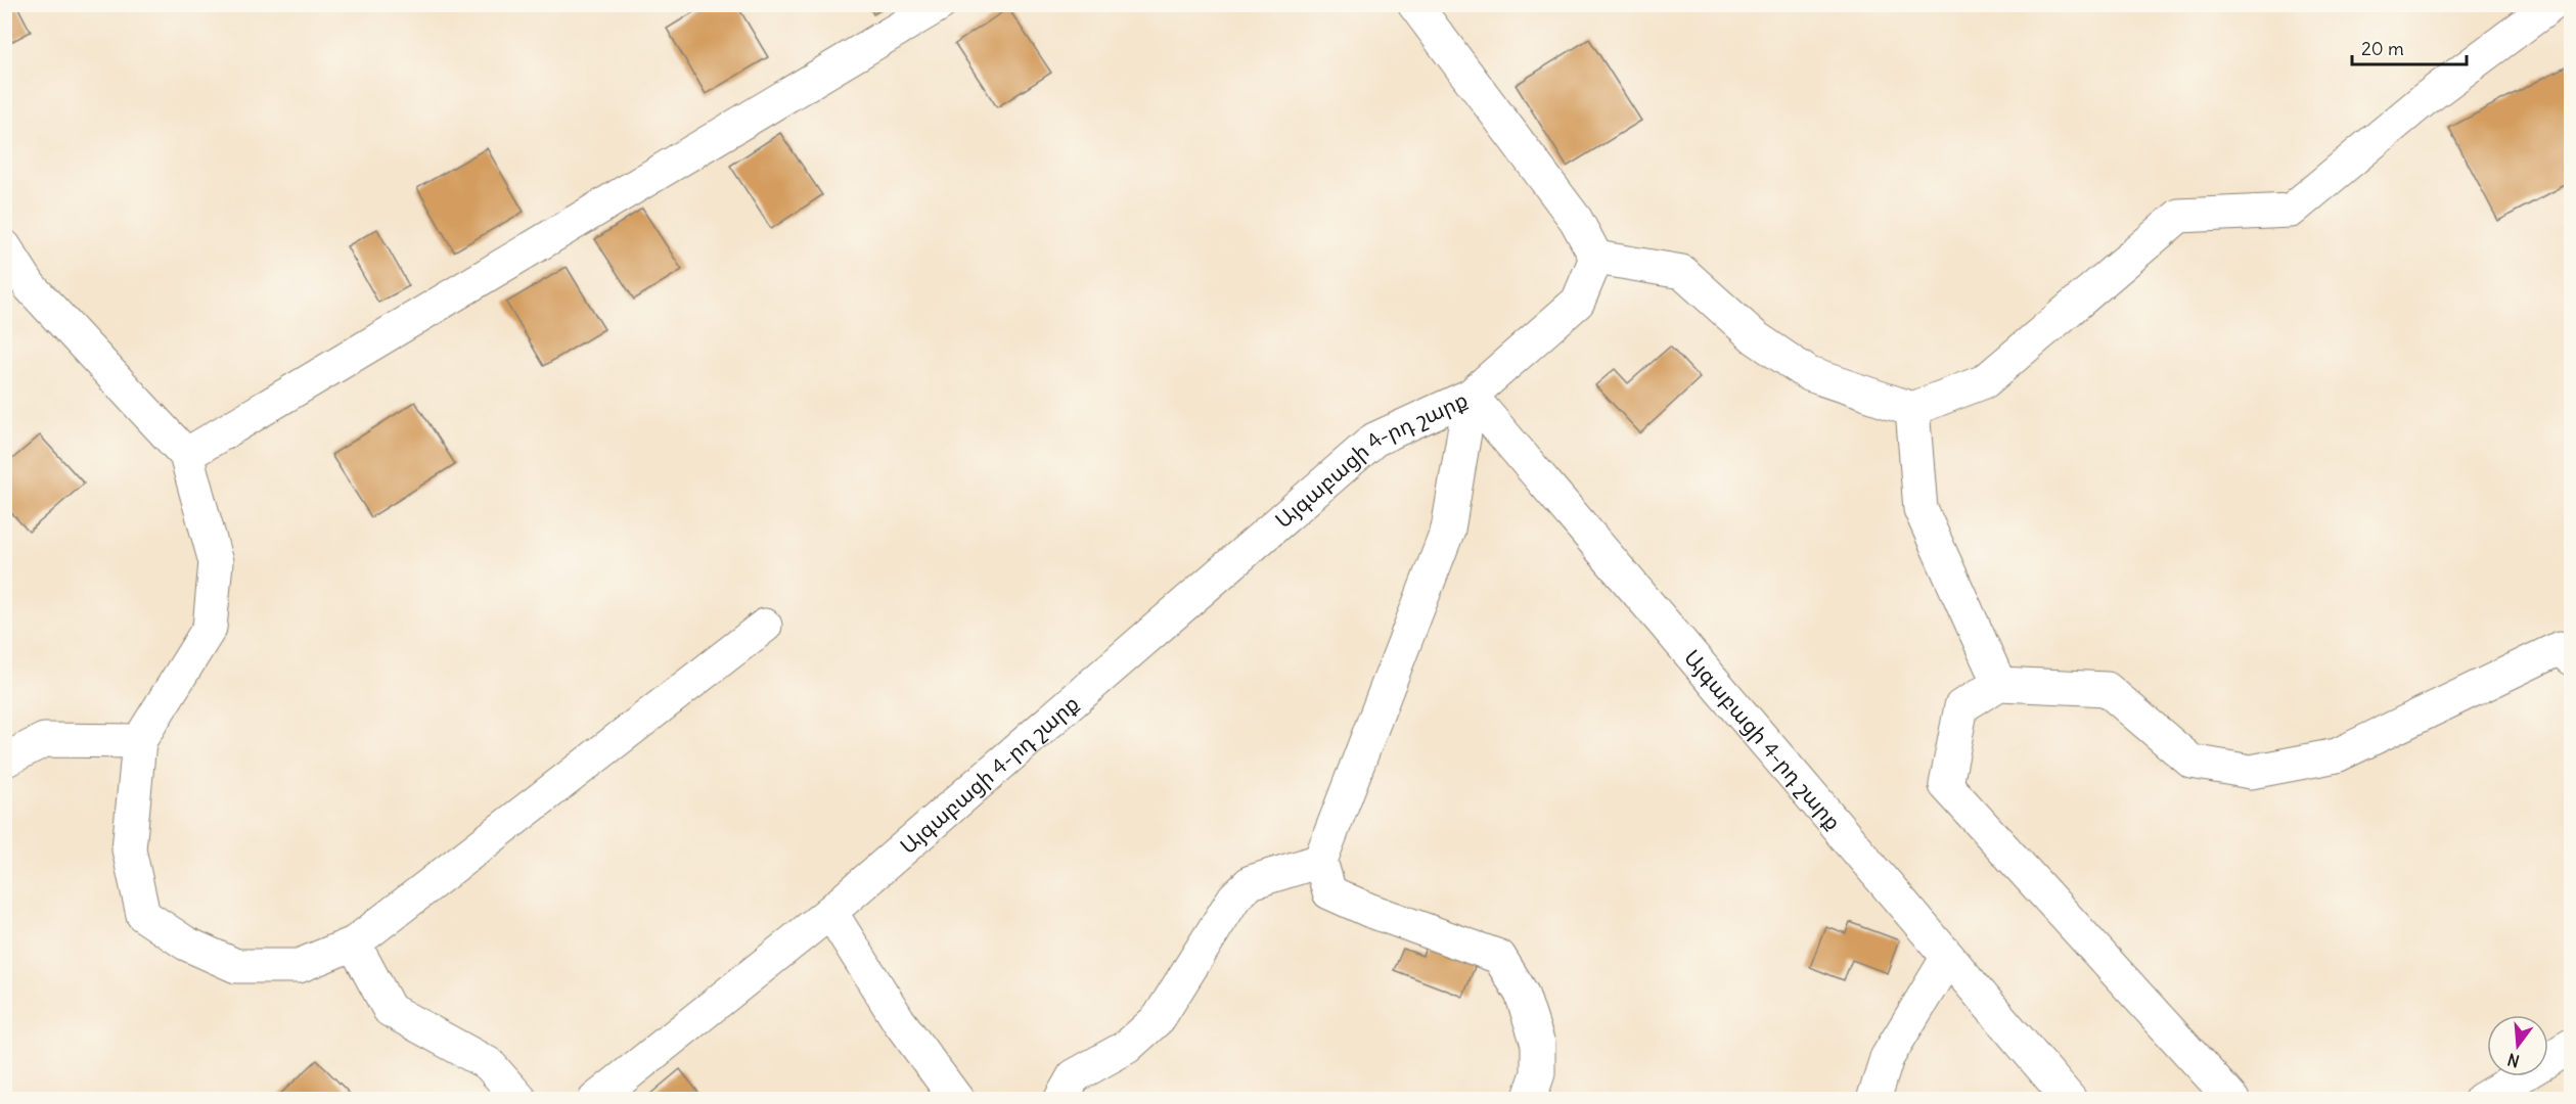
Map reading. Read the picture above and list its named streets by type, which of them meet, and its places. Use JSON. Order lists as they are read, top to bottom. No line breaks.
{"streets":{"street":["Այգաբացի 4-րդ շարք"]},"scale_bar":"20 m","north":"bottom"}
